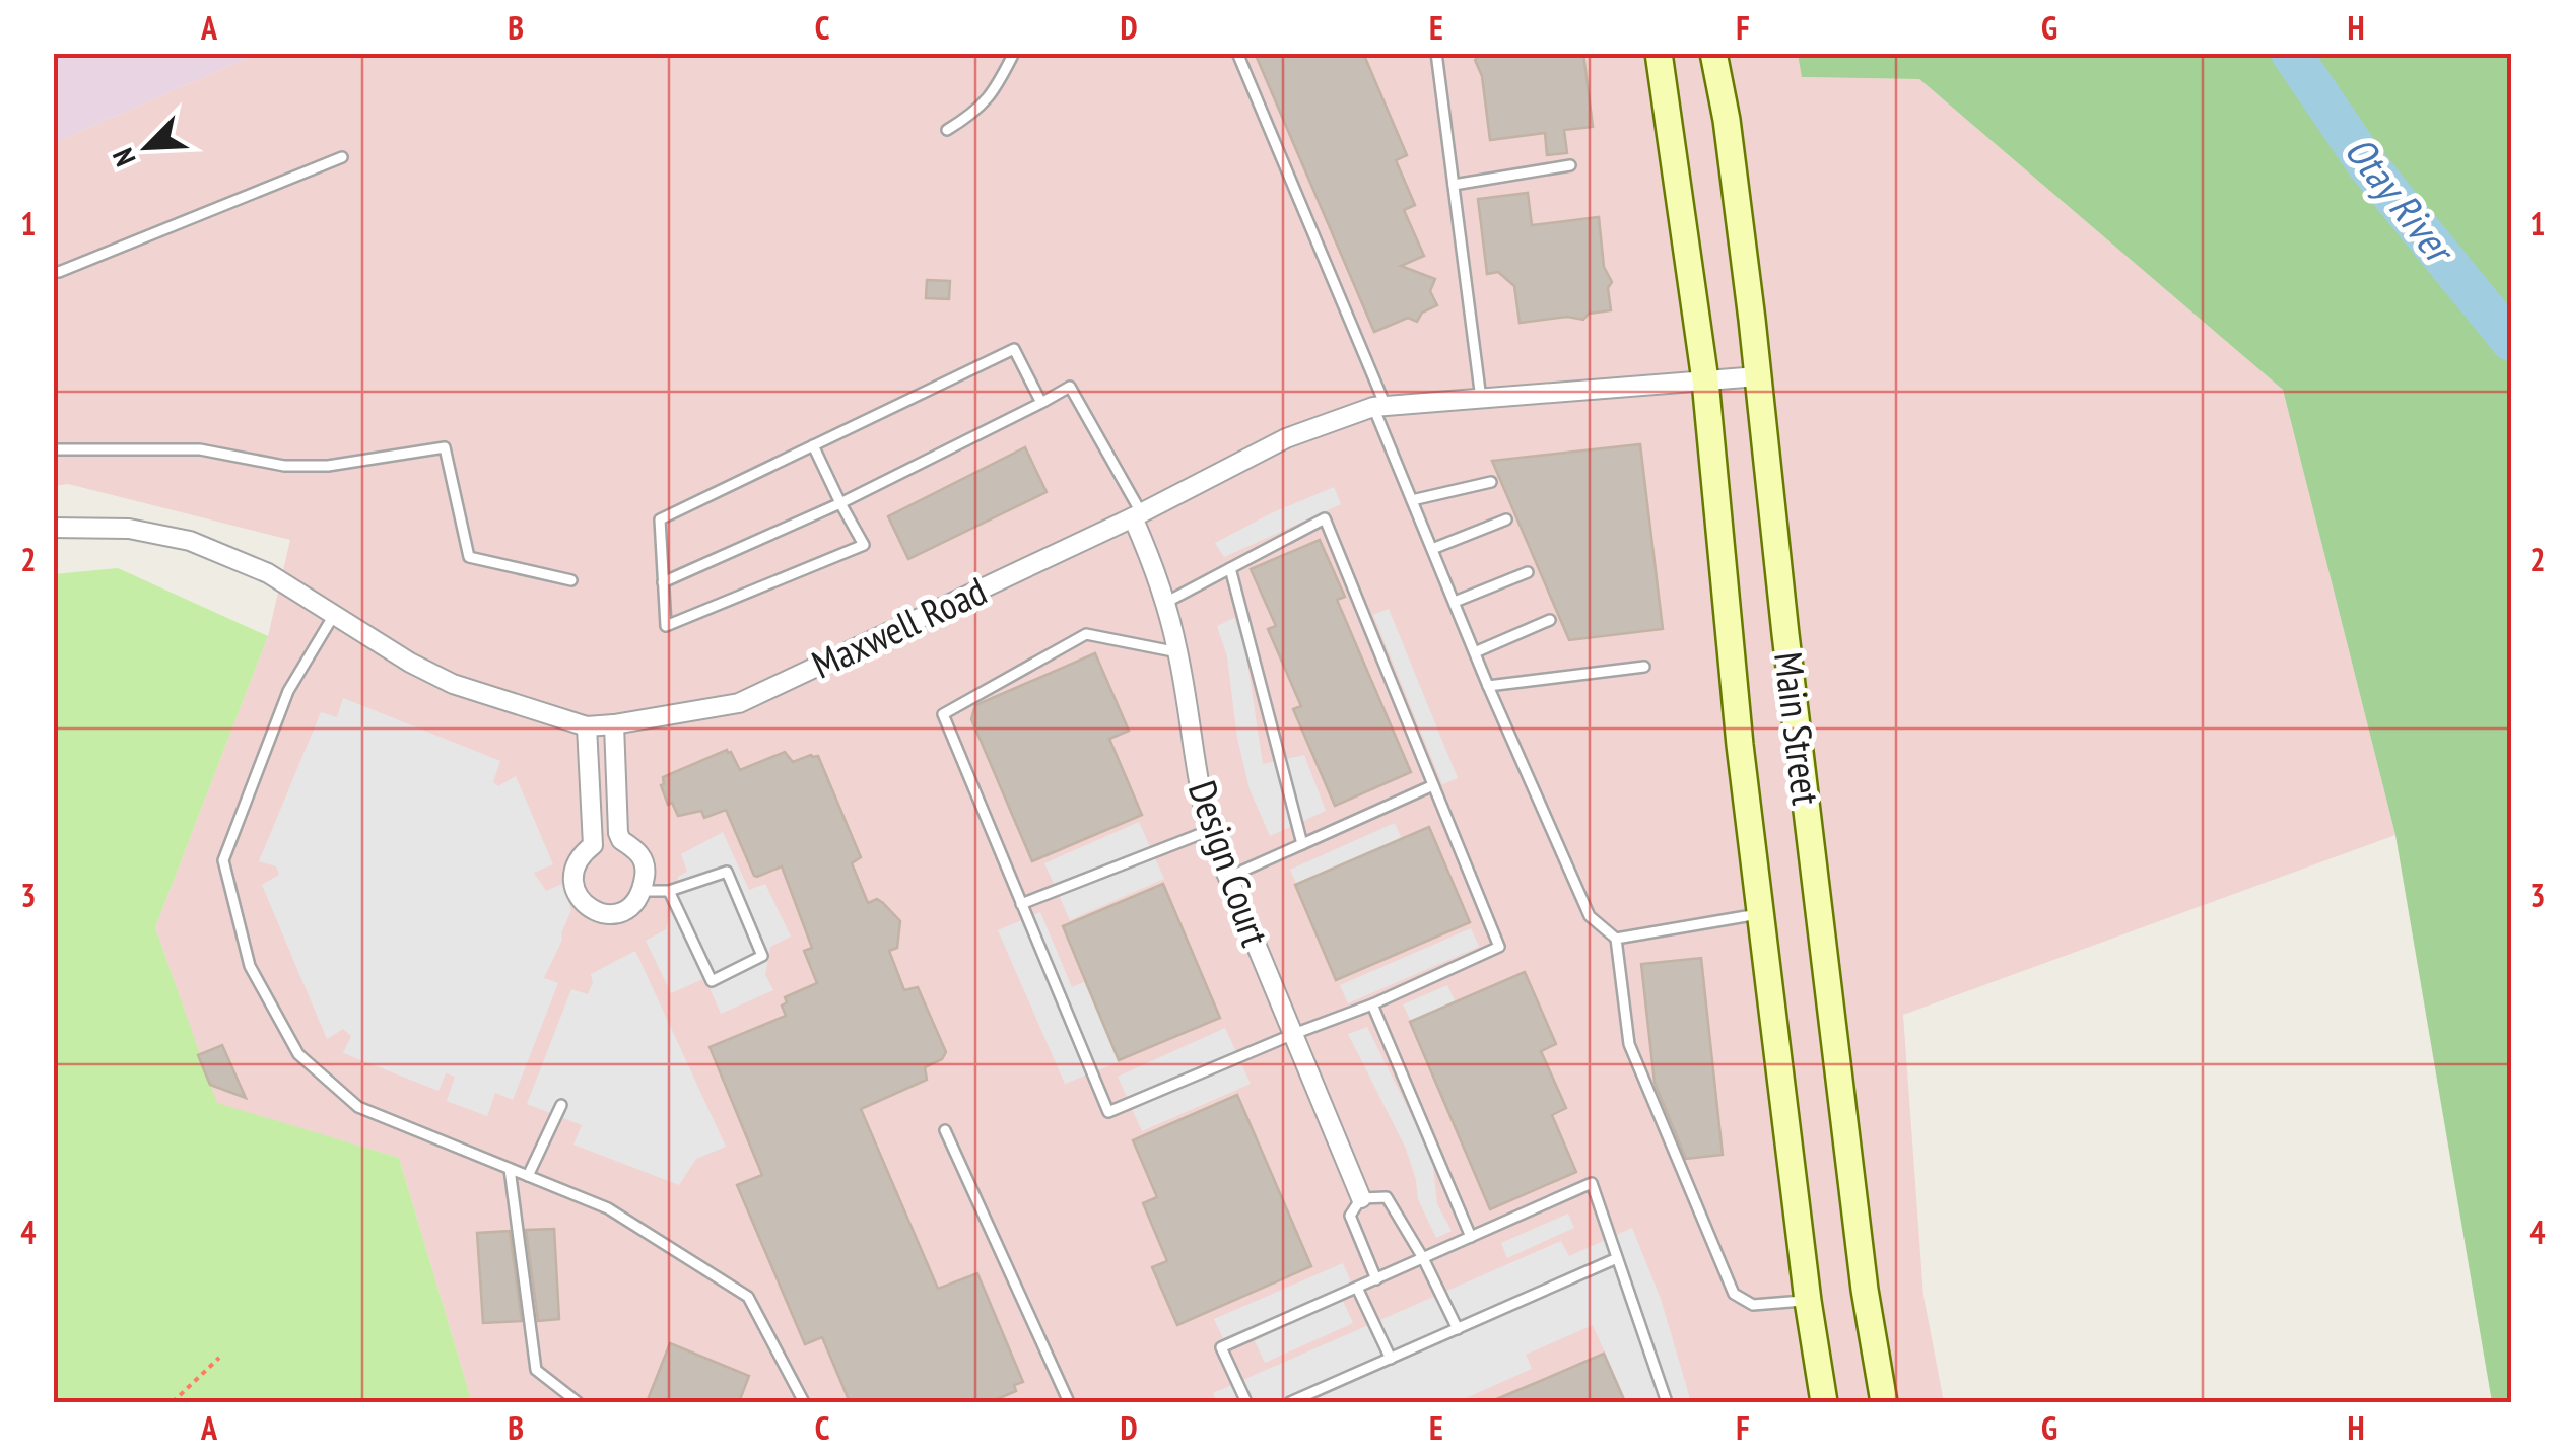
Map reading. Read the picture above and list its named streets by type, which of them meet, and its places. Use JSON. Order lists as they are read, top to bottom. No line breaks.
{"streets":{"main road":["Main Street"],"street":["Maxwell Road","Design Court"]},"crossings":[["Maxwell Road","Main Street"],["Maxwell Road","Design Court"]],"water":["Otay River"],"north":"bottom left","grid":{"columns":["A","B","C","D","E","F","G","H"],"rows":["1","2","3","4"]}}
